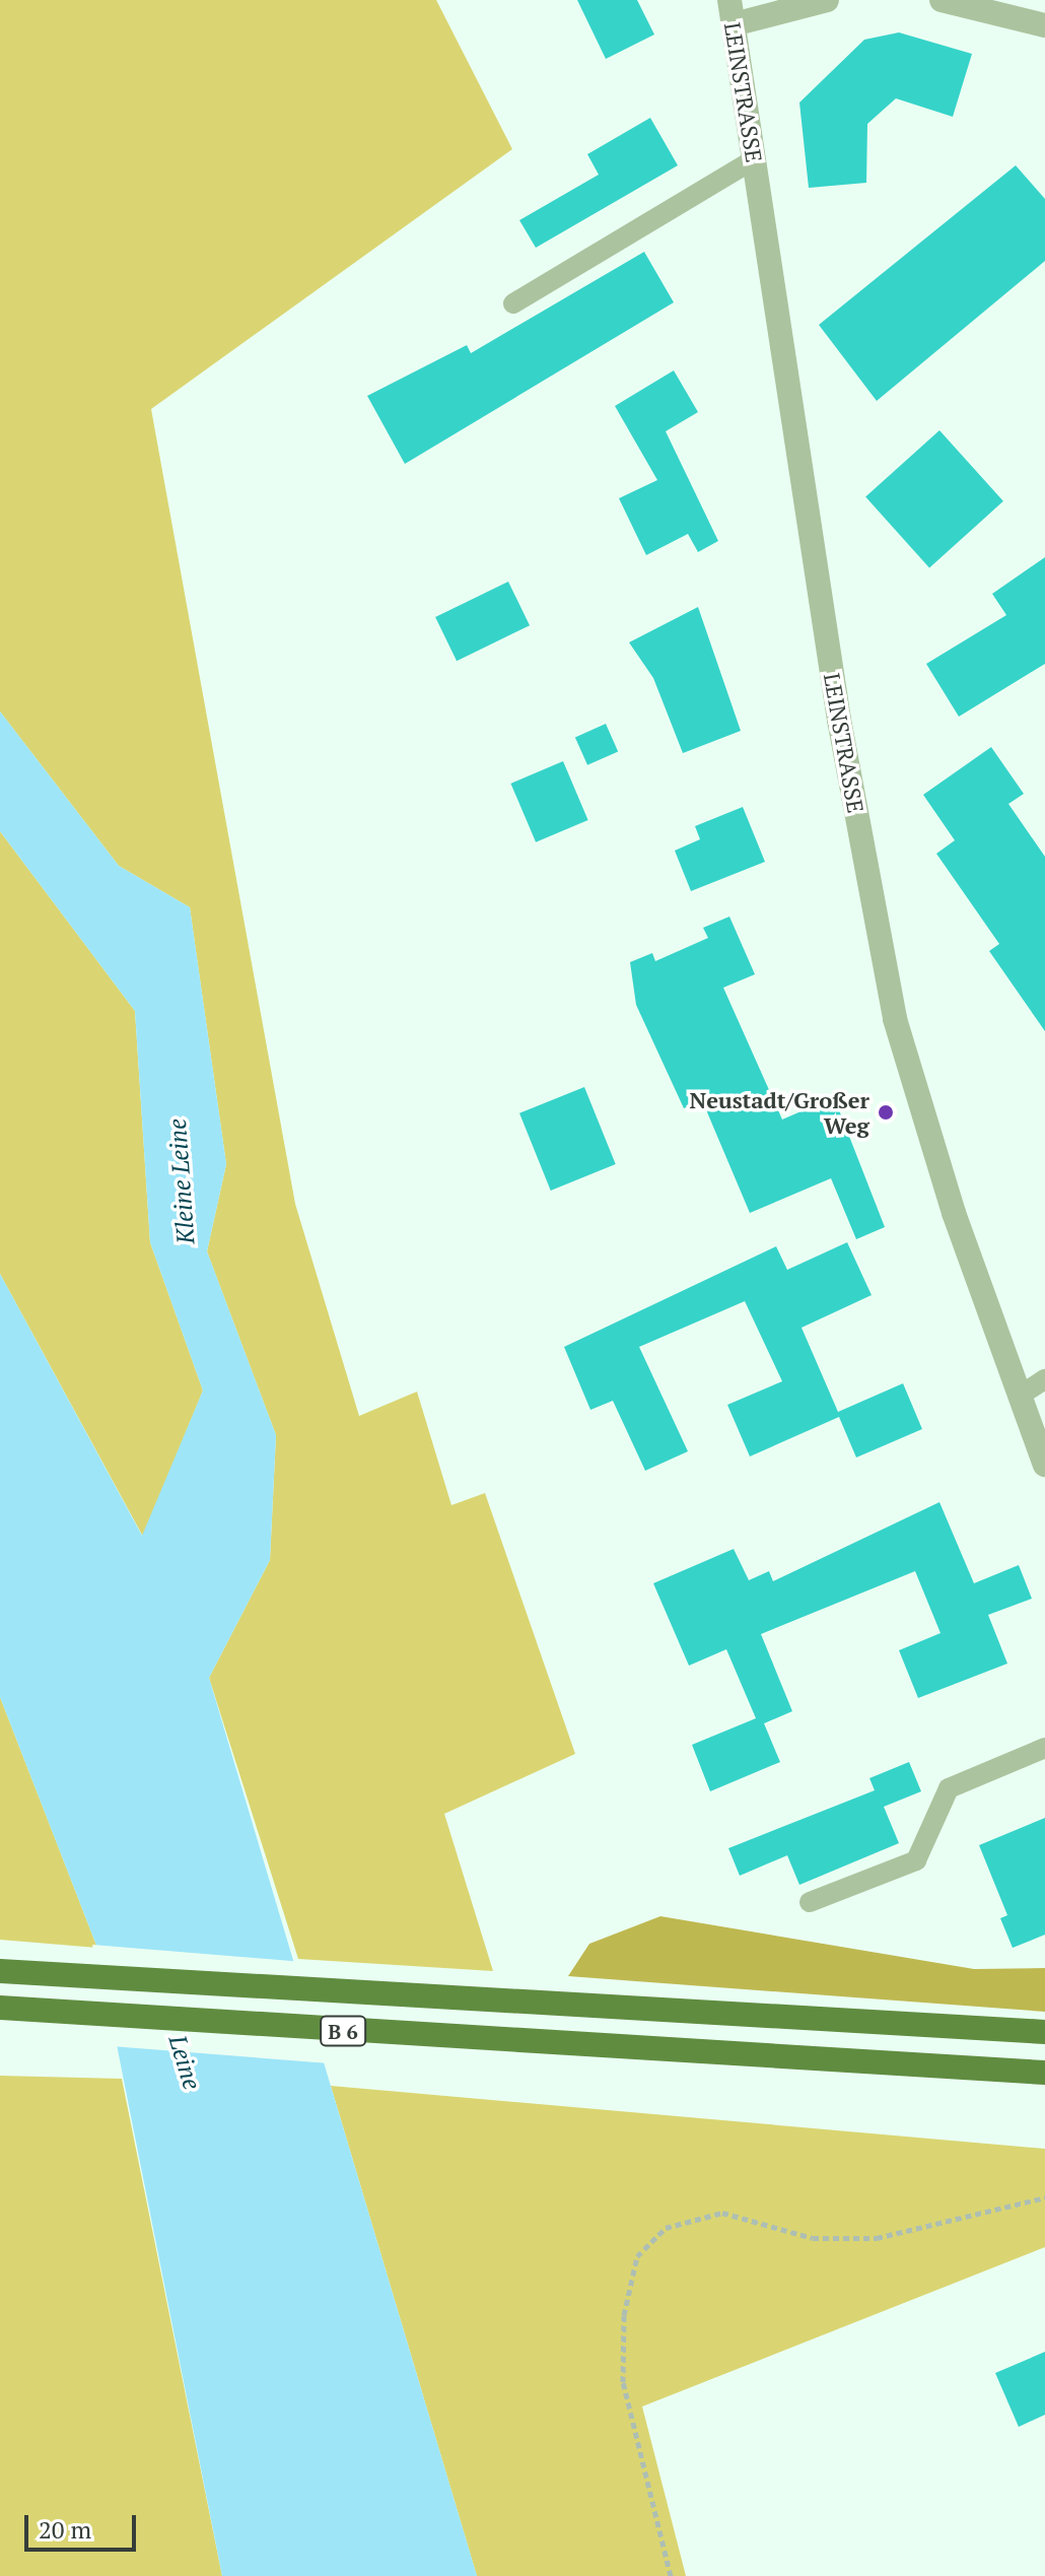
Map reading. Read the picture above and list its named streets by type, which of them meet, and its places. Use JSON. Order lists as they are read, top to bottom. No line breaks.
{"streets":{"highway":["B 6"],"street":["LEINSTRASSE"]},"water":["Kleine Leine","Leine"],"places":["Neustadt/Großer Weg"],"scale_bar":"20 m"}
